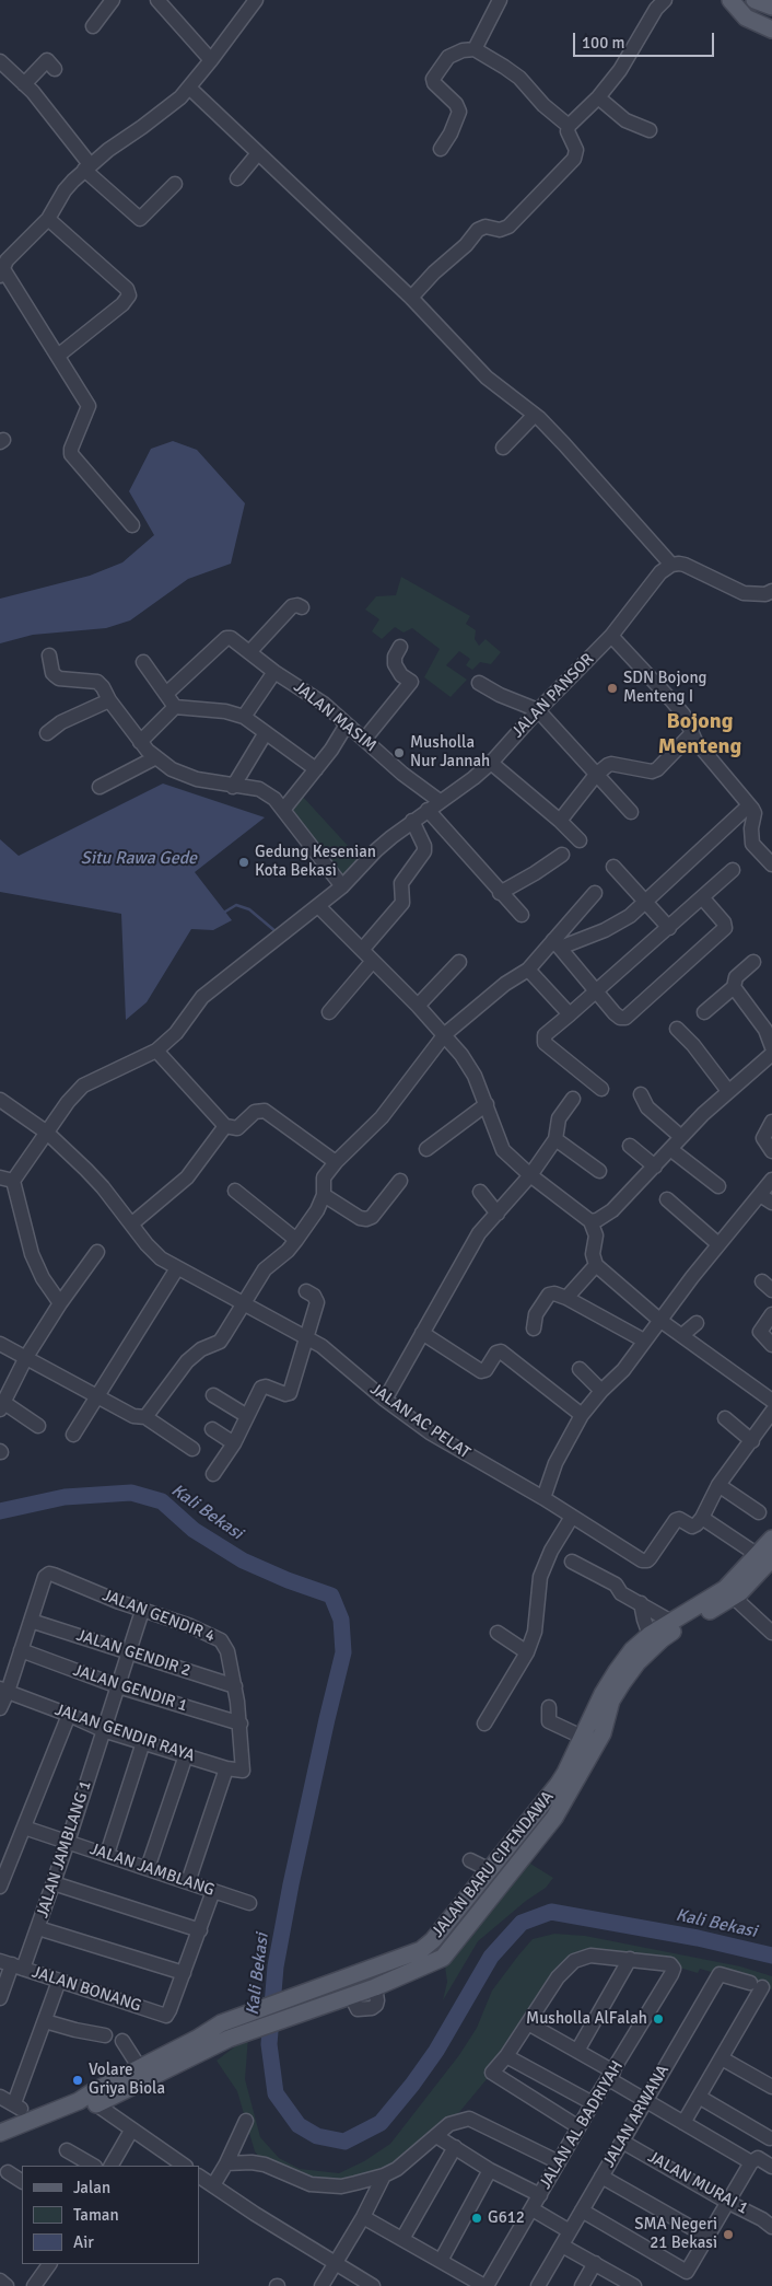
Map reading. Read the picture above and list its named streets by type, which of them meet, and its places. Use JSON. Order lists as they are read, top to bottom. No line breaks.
{"streets":{"main road":["JALAN BARU CIPENDAWA"],"street":["JALAN PANSOR","JALAN MASIM","JALAN AC PELAT","JALAN GENDIR 4","JALAN GENDIR 2","JALAN GENDIR 1","JALAN GENDIR RAYA","JALAN JAMBLANG 1","JALAN JAMBLANG","JALAN BONANG","JALAN ARWANA","JALAN AL BADRIYAH","JALAN MURAI 1"]},"crossings":[["JALAN PANSOR","JALAN MASIM"],["JALAN PANSOR","JALAN AC PELAT"],["JALAN GENDIR 4","JALAN GENDIR 2"],["JALAN GENDIR 4","JALAN GENDIR 1"],["JALAN GENDIR 4","JALAN GENDIR RAYA"],["JALAN GENDIR 4","JALAN JAMBLANG 1"],["JALAN GENDIR 2","JALAN JAMBLANG 1"],["JALAN GENDIR 1","JALAN JAMBLANG 1"],["JALAN GENDIR RAYA","JALAN JAMBLANG 1"],["JALAN JAMBLANG 1","JALAN JAMBLANG"],["JALAN JAMBLANG 1","JALAN BONANG"],["JALAN ARWANA","JALAN MURAI 1"]],"districts":["Bojong Menteng"],"water":["Situ Rawa Gede","Kali Bekasi"],"places":["SDN Bojong Menteng I","Musholla Nur Jannah","Gedung Kesenian Kota Bekasi","Musholla AlFalah","Volare Griya Biola","G612","SMA Negeri 21 Bekasi"],"legend":["Jalan","Taman","Air"],"scale_bar":"100 m"}
